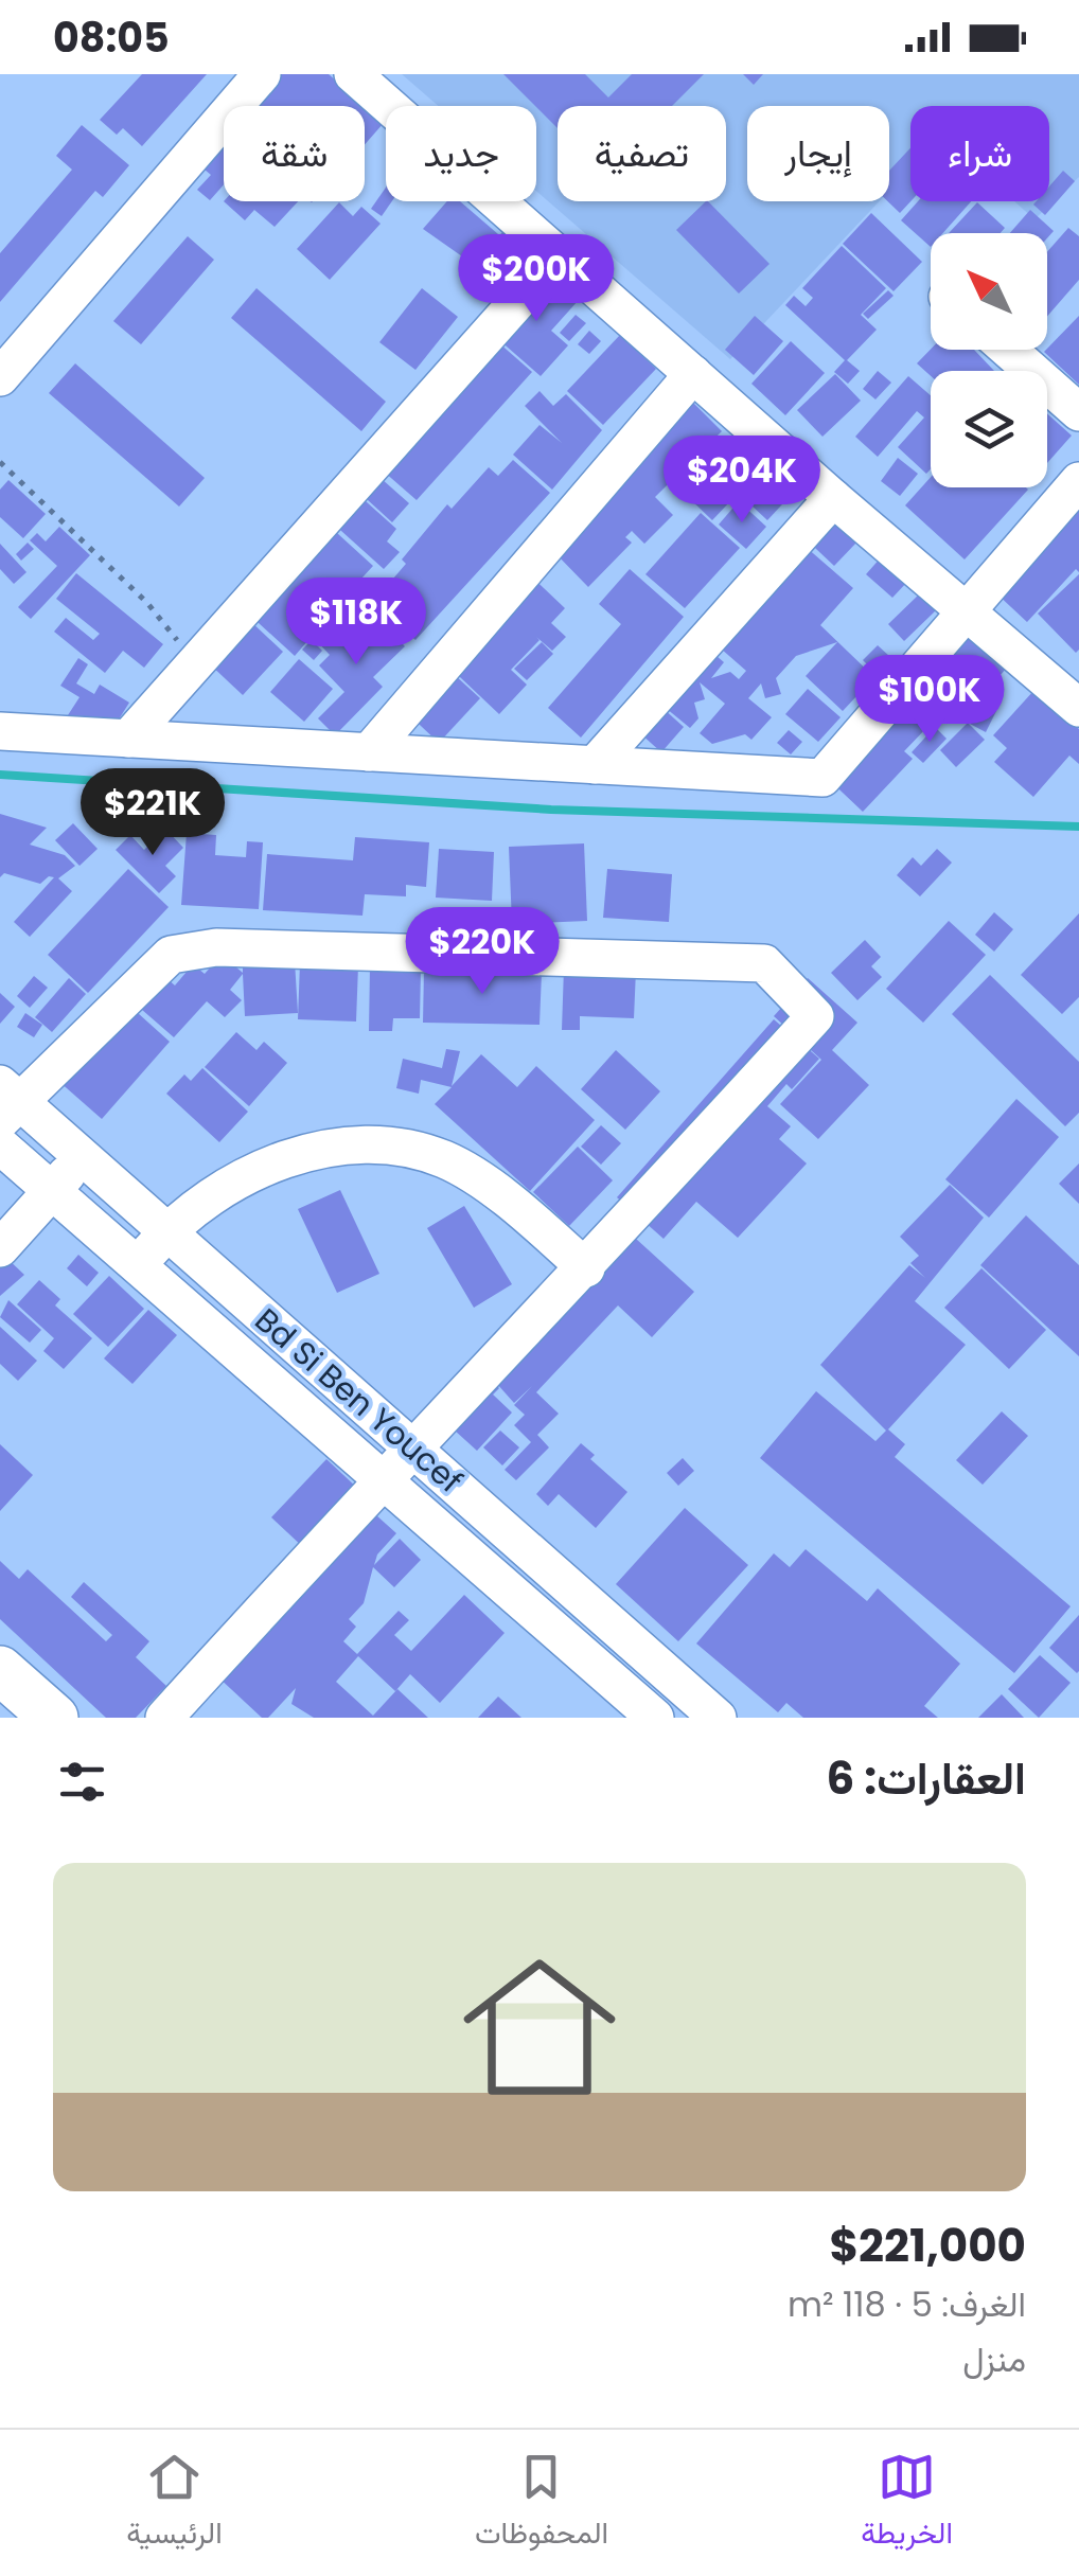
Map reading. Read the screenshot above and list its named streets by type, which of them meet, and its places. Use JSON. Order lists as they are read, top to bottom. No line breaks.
{"streets":{"street":["Bd Si Ben Youcef"]},"north":"top left","page":{"status":"08:05","chip":["شراء","إيجار","تصفية","جديد","شقة"],"price":["$200K","$204K","$118K","$100K","$221K","$220K"],"heading":"العقارات: 6","list":[{"name":"$221,000","note":"الغرف: 5 · 118 m² · منزل"}],"tabs":["الخريطة","المحفوظات","الرئيسية"]}}
